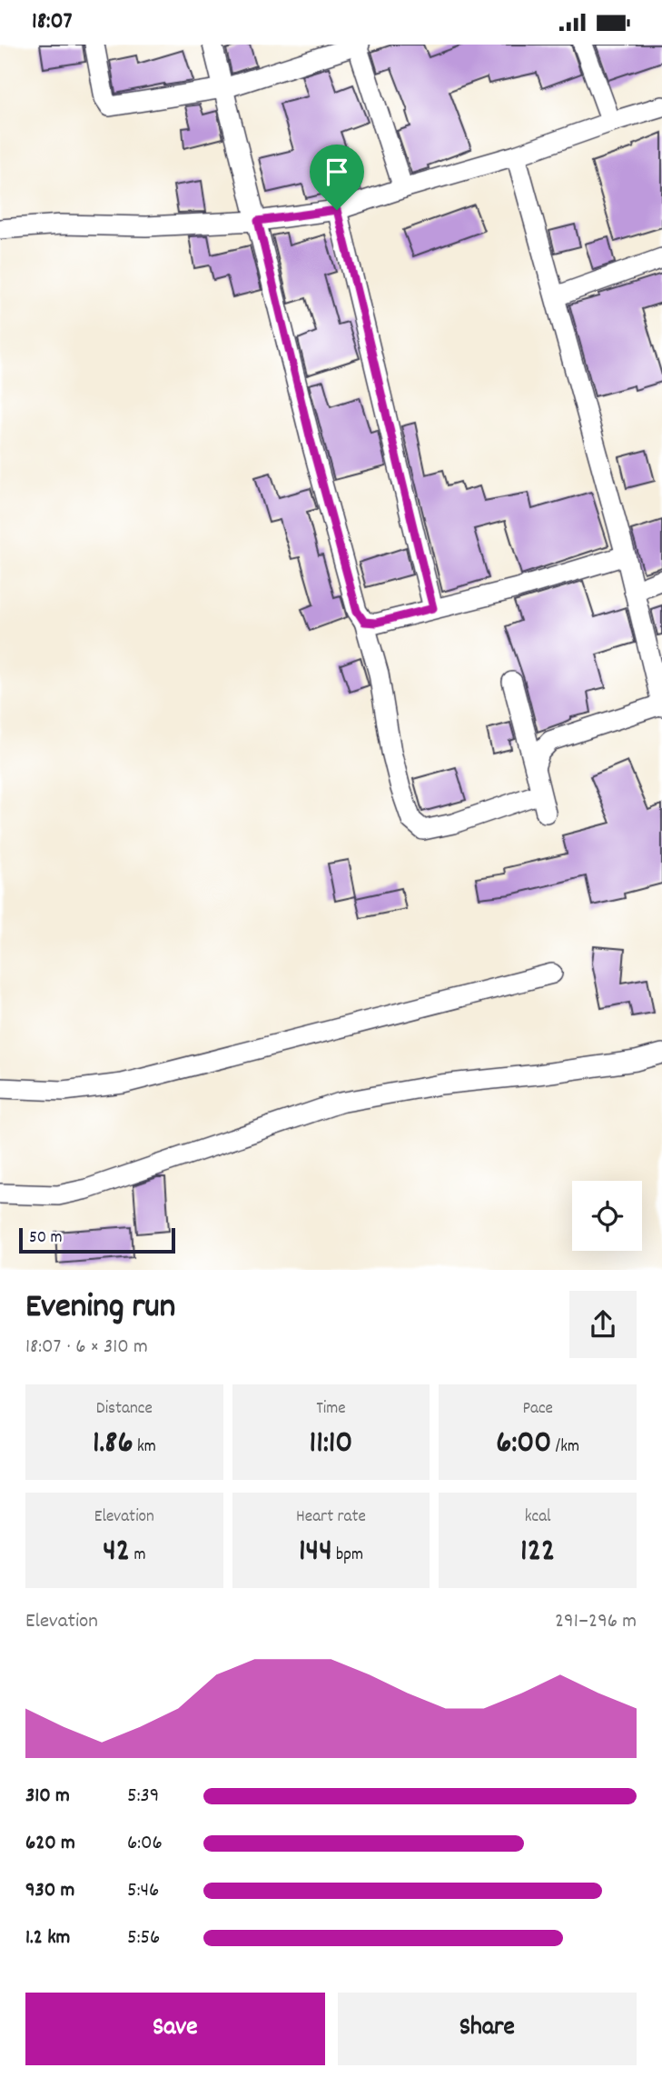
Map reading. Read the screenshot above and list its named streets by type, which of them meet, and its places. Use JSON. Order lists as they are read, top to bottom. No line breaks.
{"scale_bar":"50 m","page":{"status":"18:07","scale":"50 m","heading":["Evening run","18:07 · 6 × 310 m"],"stats":[["Distance","1.86 km"],["Time","11:10"],["Pace","6:00 /km"],["Elevation","42 m"],["Heart rate","144 bpm"],["kcal","122"]],"chart":["Elevation","291–296 m"],"list":[{"name":"310 m","note":"5:39"},{"name":"620 m","note":"6:06"},{"name":"930 m","note":"5:46"},{"name":"1.2 km","note":"5:56"}],"buttons":["Save","Share"]}}
